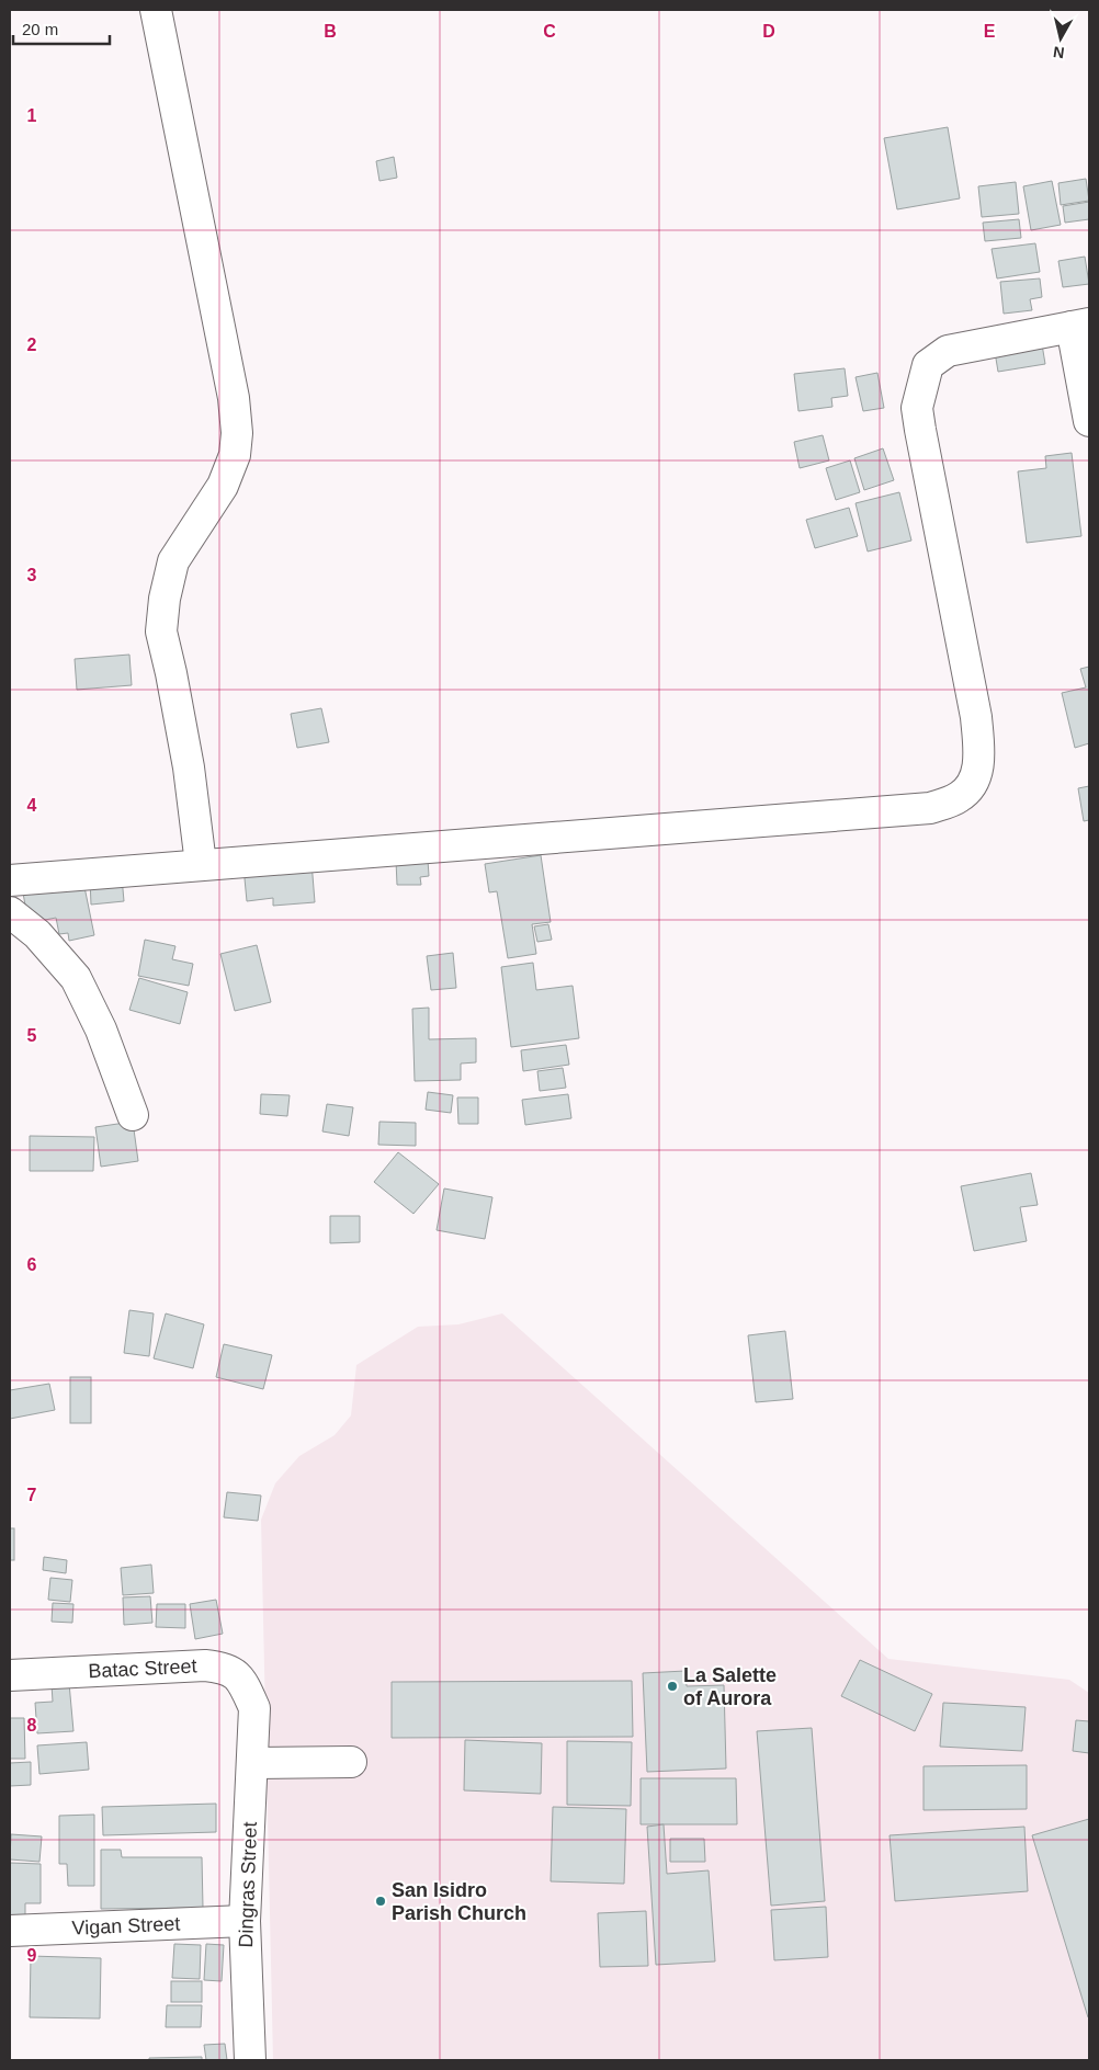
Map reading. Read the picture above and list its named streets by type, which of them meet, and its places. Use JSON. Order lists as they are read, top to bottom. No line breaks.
{"streets":{"street":["Batac Street","Dingras Street","Vigan Street"]},"crossings":[["Batac Street","Dingras Street"],["Dingras Street","Vigan Street"]],"places":["La Salette of Aurora","San Isidro Parish Church"],"scale_bar":"20 m","north":"bottom","grid":{"columns":["B","C","D","E"],"rows":["1","2","3","4","5","6","7","8","9"]}}
